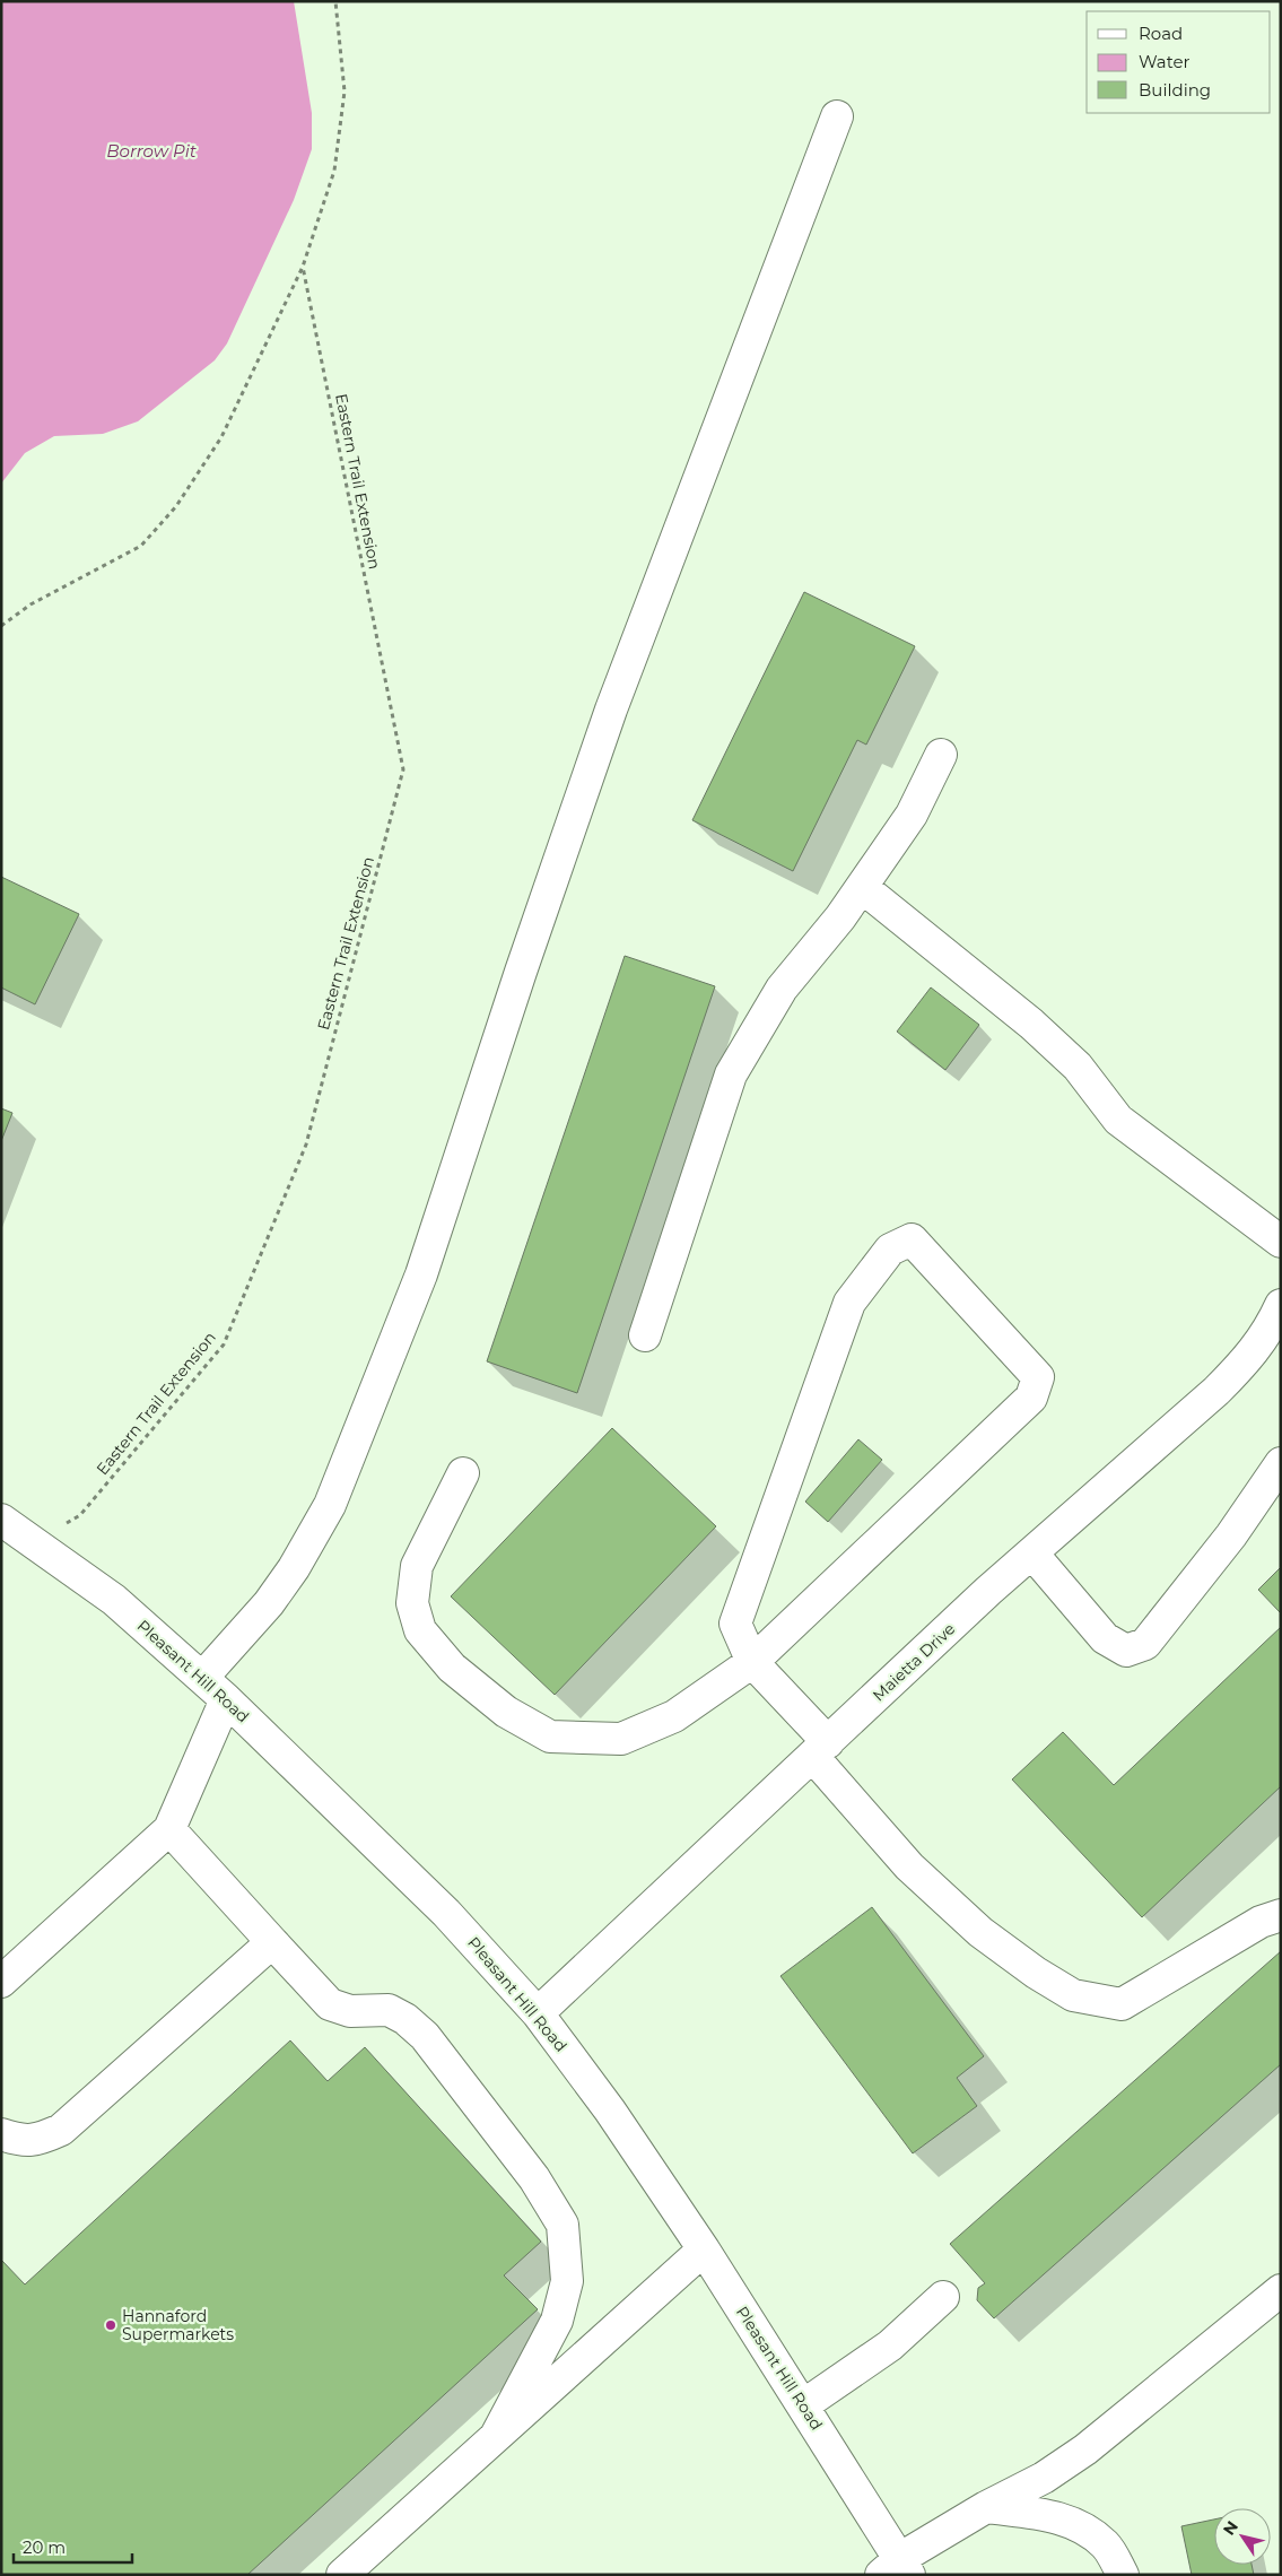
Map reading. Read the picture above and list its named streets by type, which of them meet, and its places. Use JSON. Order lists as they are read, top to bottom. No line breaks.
{"streets":{"street":["Maietta Drive","Pleasant Hill Road"],"path":["Eastern Trail Extension"]},"crossings":[["Eastern Trail Extension","Pleasant Hill Road"],["Maietta Drive","Pleasant Hill Road"]],"water":["Borrow Pit"],"places":["Hannaford Supermarkets"],"legend":["Road","Water","Building"],"scale_bar":"20 m","north":"top left"}
